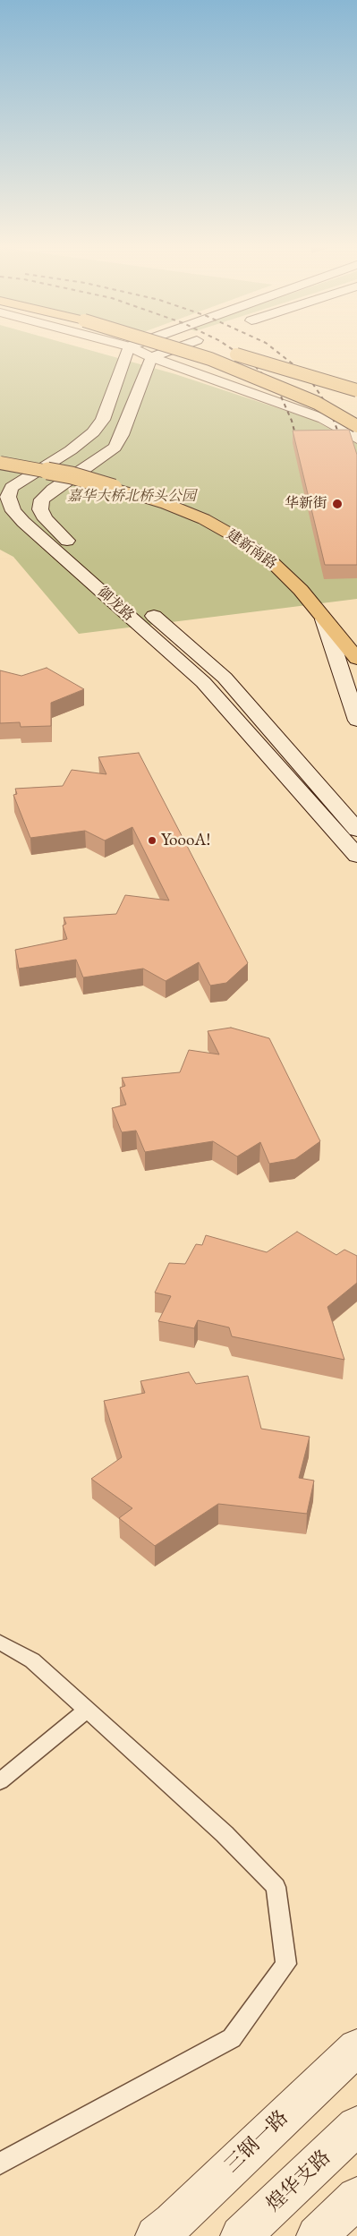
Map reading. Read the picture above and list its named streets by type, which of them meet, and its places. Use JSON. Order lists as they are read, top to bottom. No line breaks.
{"streets":{"main road":["建新南路","御龙路","三钢一路","煌华支路"]},"parks":["嘉华大桥北桥头公园"],"places":["华新街","YoooA!"]}
